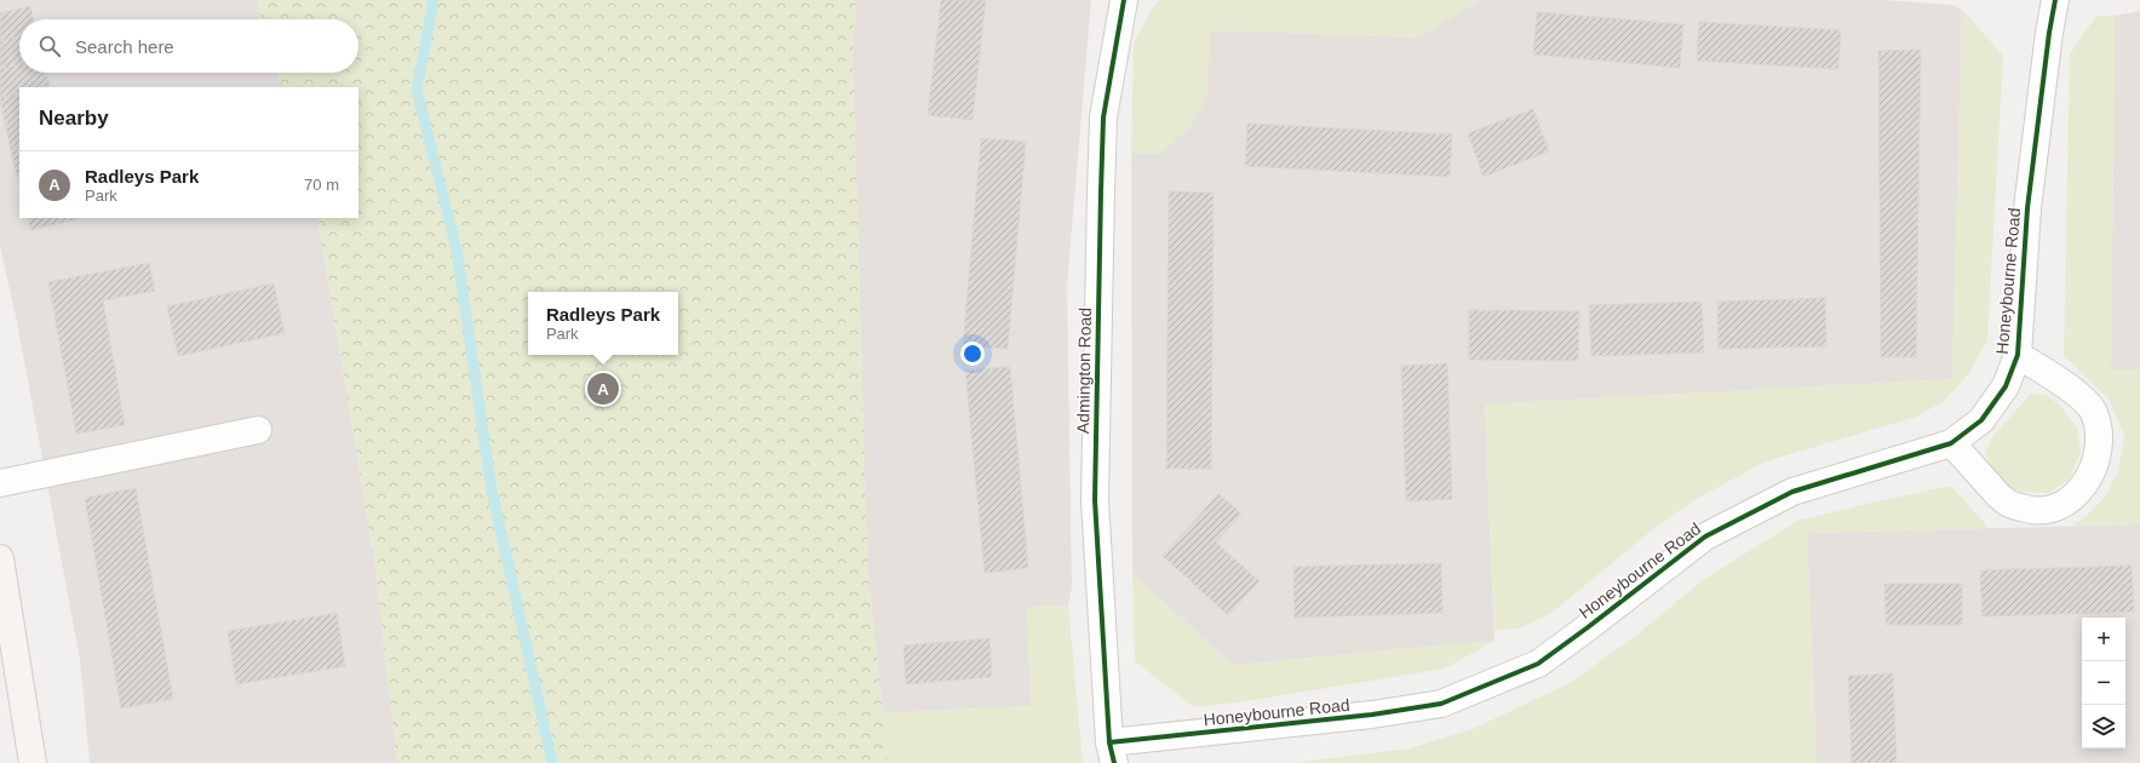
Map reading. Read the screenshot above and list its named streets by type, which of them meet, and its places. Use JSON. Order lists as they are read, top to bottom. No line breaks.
{"streets":{"street":["Honeybourne Road","Admington Road"]},"crossings":[["Honeybourne Road","Admington Road"]],"page":{"search":"Search here","heading":"Nearby","list":[{"mark":"A","name":"Radleys Park","note":"Park","value":"70 m"}],"popup":["Radleys Park","Park"],"pins":"A","map_buttons":["+","−"]}}
